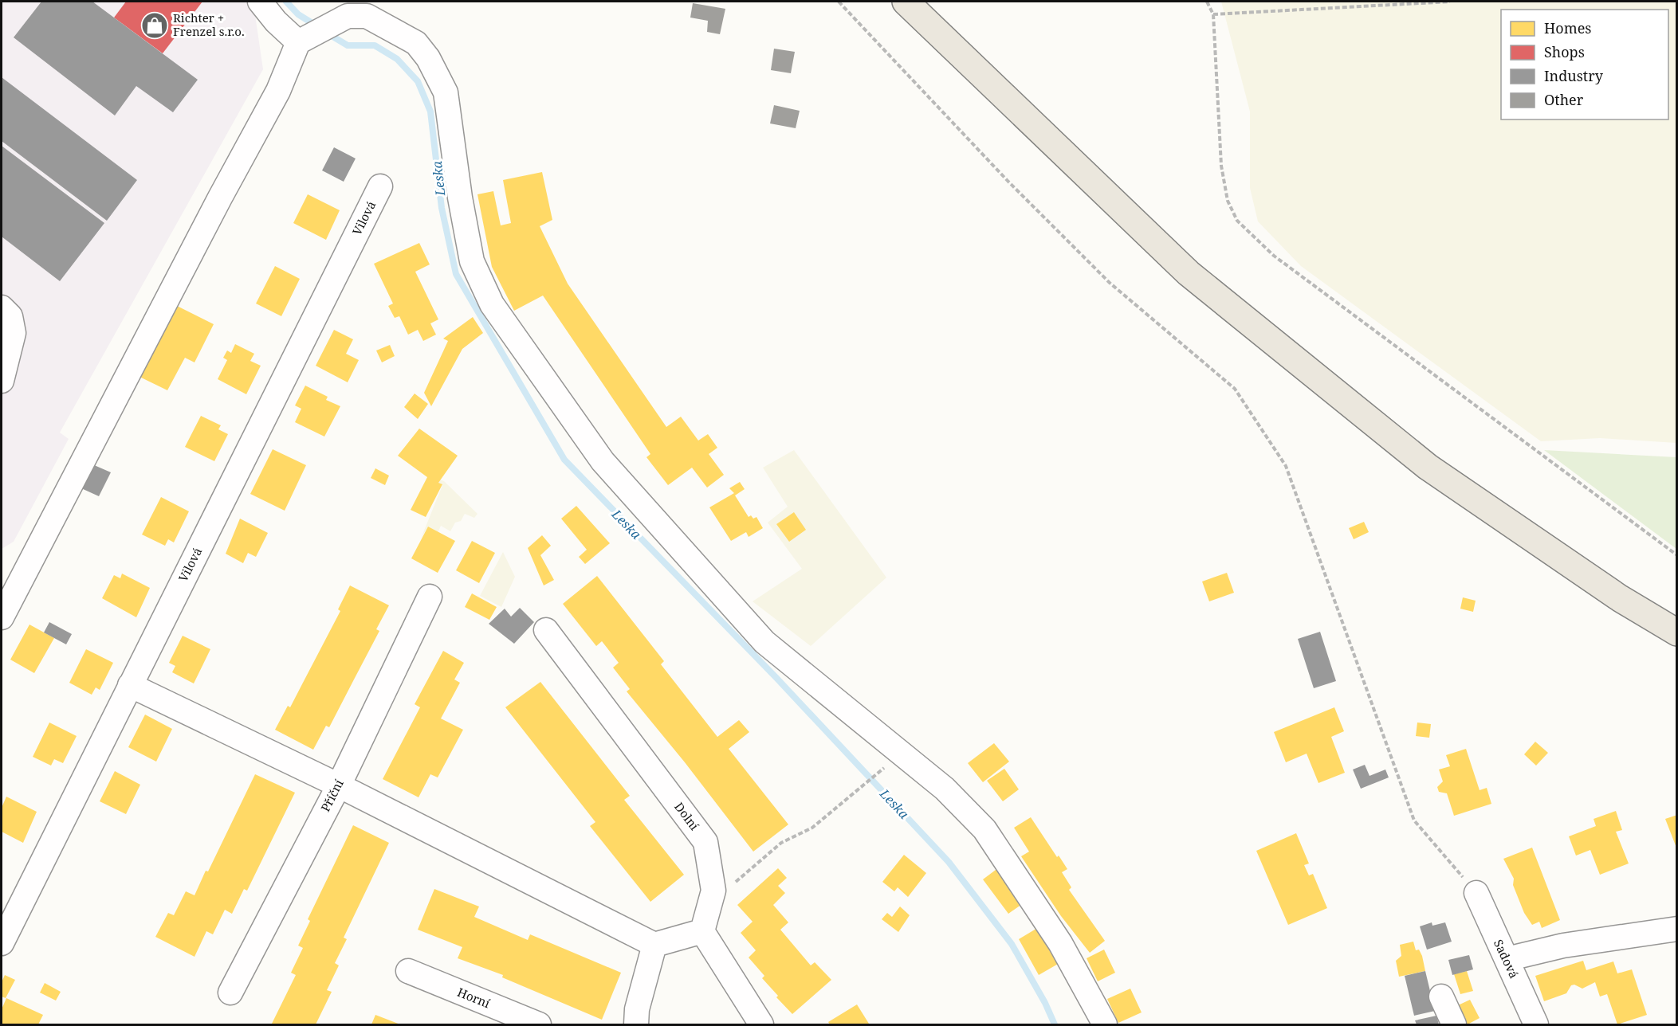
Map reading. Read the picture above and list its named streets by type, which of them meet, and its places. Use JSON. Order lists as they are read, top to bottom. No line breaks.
{"streets":{"street":["Vilová","Příční","Dolní","Sadová","Horní"]},"water":["Leska"],"places":{"shop":["Richter + Frenzel s.r.o."]},"legend":["Homes","Shops","Industry","Other"]}
